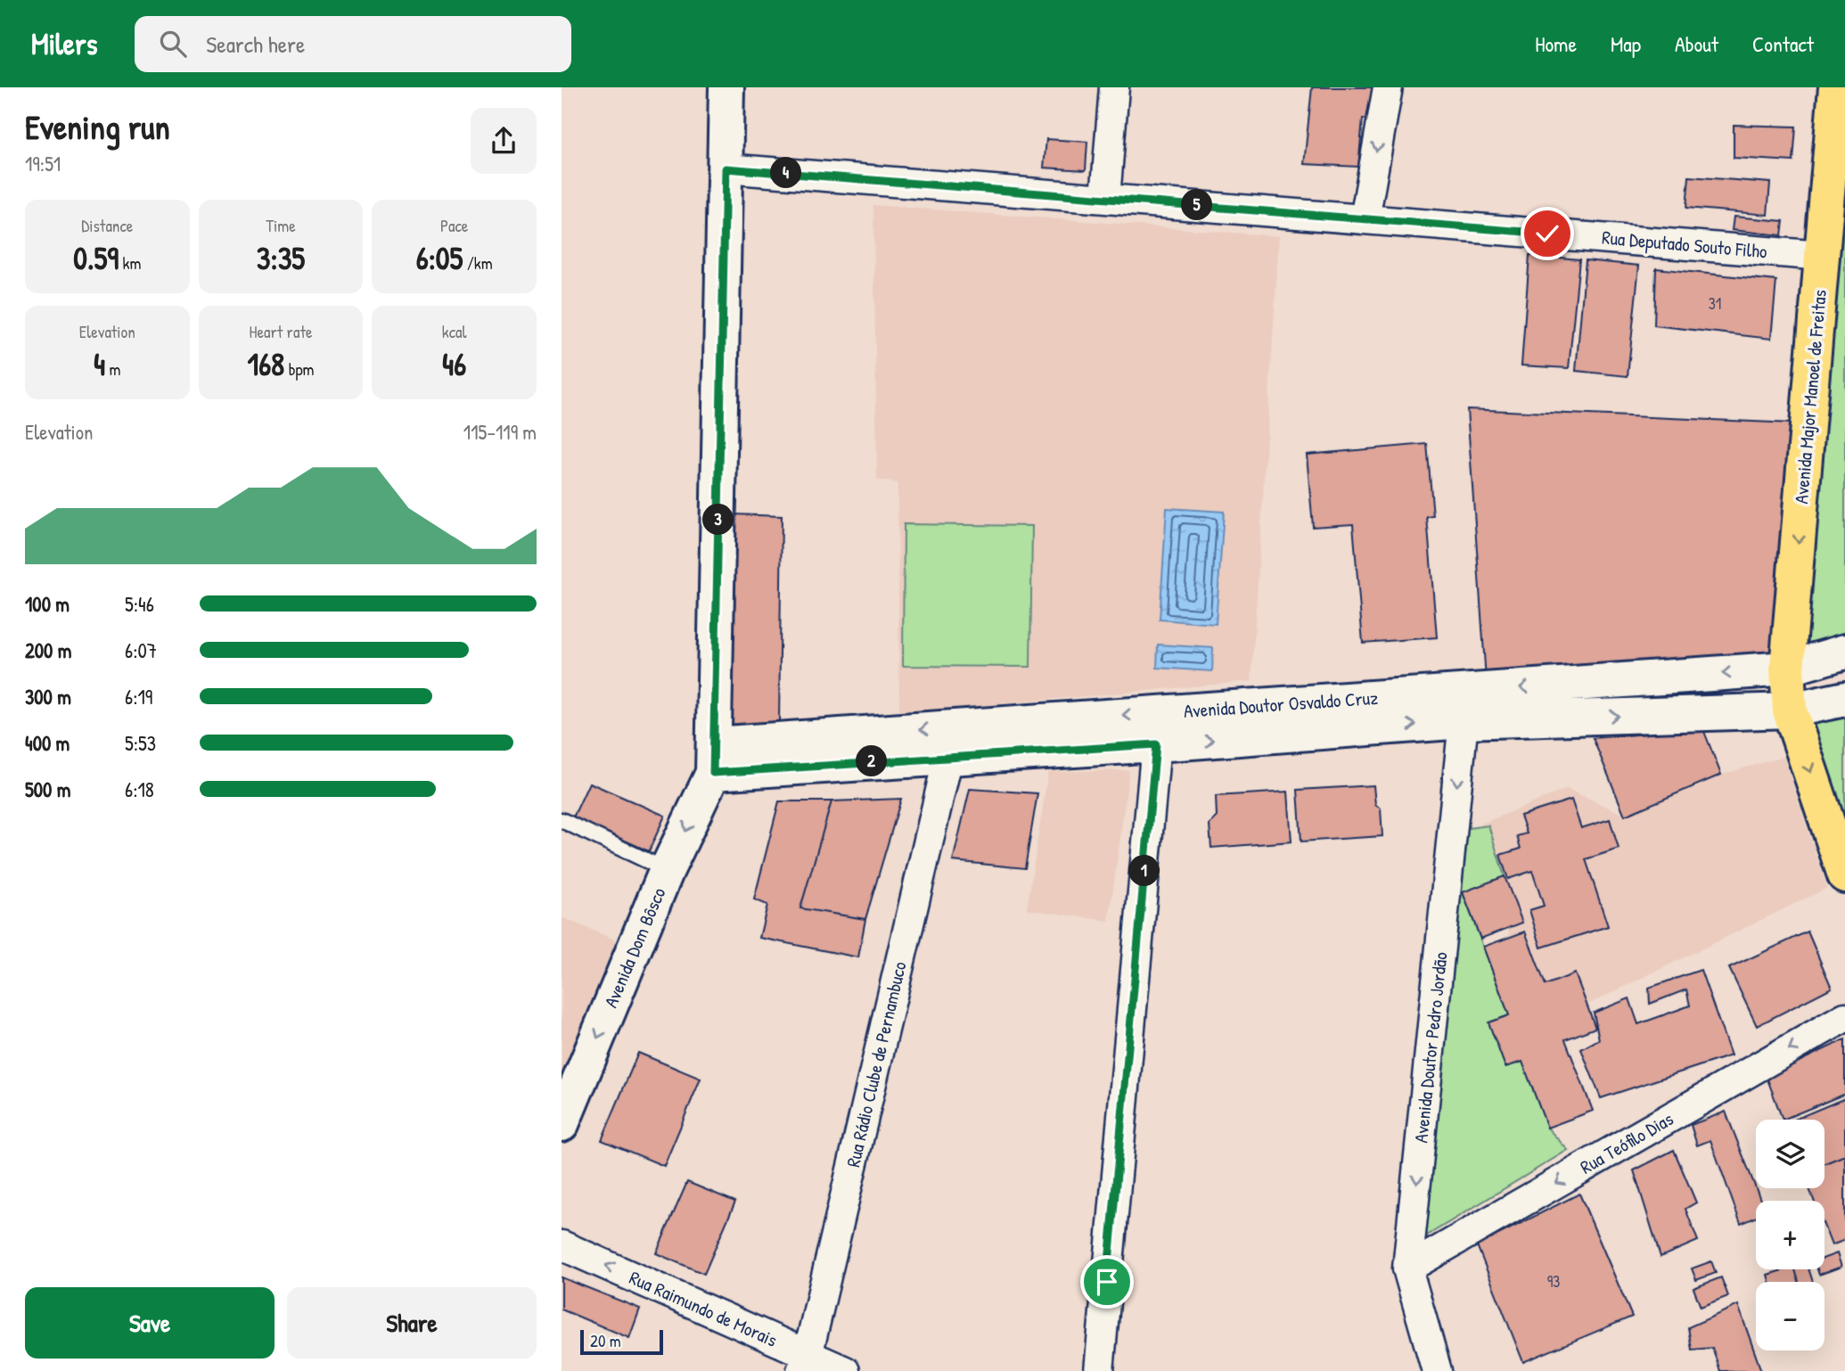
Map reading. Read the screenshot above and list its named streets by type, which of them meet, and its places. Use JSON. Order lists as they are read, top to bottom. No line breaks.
{"streets":{"main road":["Avenida Major Manoel de Freitas"],"street":["Rua Deputado Souto Filho","Avenida Doutor Osvaldo Cruz","Avenida Dom Bôsco","Avenida Doutor Pedro Jordão","Rua Rádio Clube de Pernambuco","Rua Teófilo Dias","Rua Raimundo de Morais"]},"crossings":[["Rua Deputado Souto Filho","Avenida Major Manoel de Freitas"],["Avenida Major Manoel de Freitas","Avenida Doutor Osvaldo Cruz"],["Avenida Doutor Osvaldo Cruz","Avenida Dom Bôsco"],["Avenida Doutor Osvaldo Cruz","Avenida Doutor Pedro Jordão"],["Avenida Doutor Osvaldo Cruz","Rua Rádio Clube de Pernambuco"],["Avenida Doutor Pedro Jordão","Rua Teófilo Dias"],["Rua Rádio Clube de Pernambuco","Rua Raimundo de Morais"]],"one_way":["Avenida Major Manoel de Freitas","Avenida Dom Bôsco","Avenida Doutor Pedro Jordão","Rua Teófilo Dias","Rua Raimundo de Morais"],"house_numbers":["31","93"],"scale_bar":"20 m","page":{"header":"Milers","search":"Search here","nav":["Home","Map","About","Contact"],"heading":["Evening run","19:51"],"pins":["4","5","3","2","1"],"stats":[["Distance","0.59 km"],["Time","3:35"],["Pace","6:05 /km"],["Elevation","4 m"],["Heart rate","168 bpm"],["kcal","46"]],"chart":["Elevation","115–119 m"],"list":[{"name":"100 m","note":"5:46"},{"name":"200 m","note":"6:07"},{"name":"300 m","note":"6:19"},{"name":"400 m","note":"5:53"},{"name":"500 m","note":"6:18"}],"map_buttons":["+","−"],"buttons":["Save","Share"],"scale":"20 m"}}
